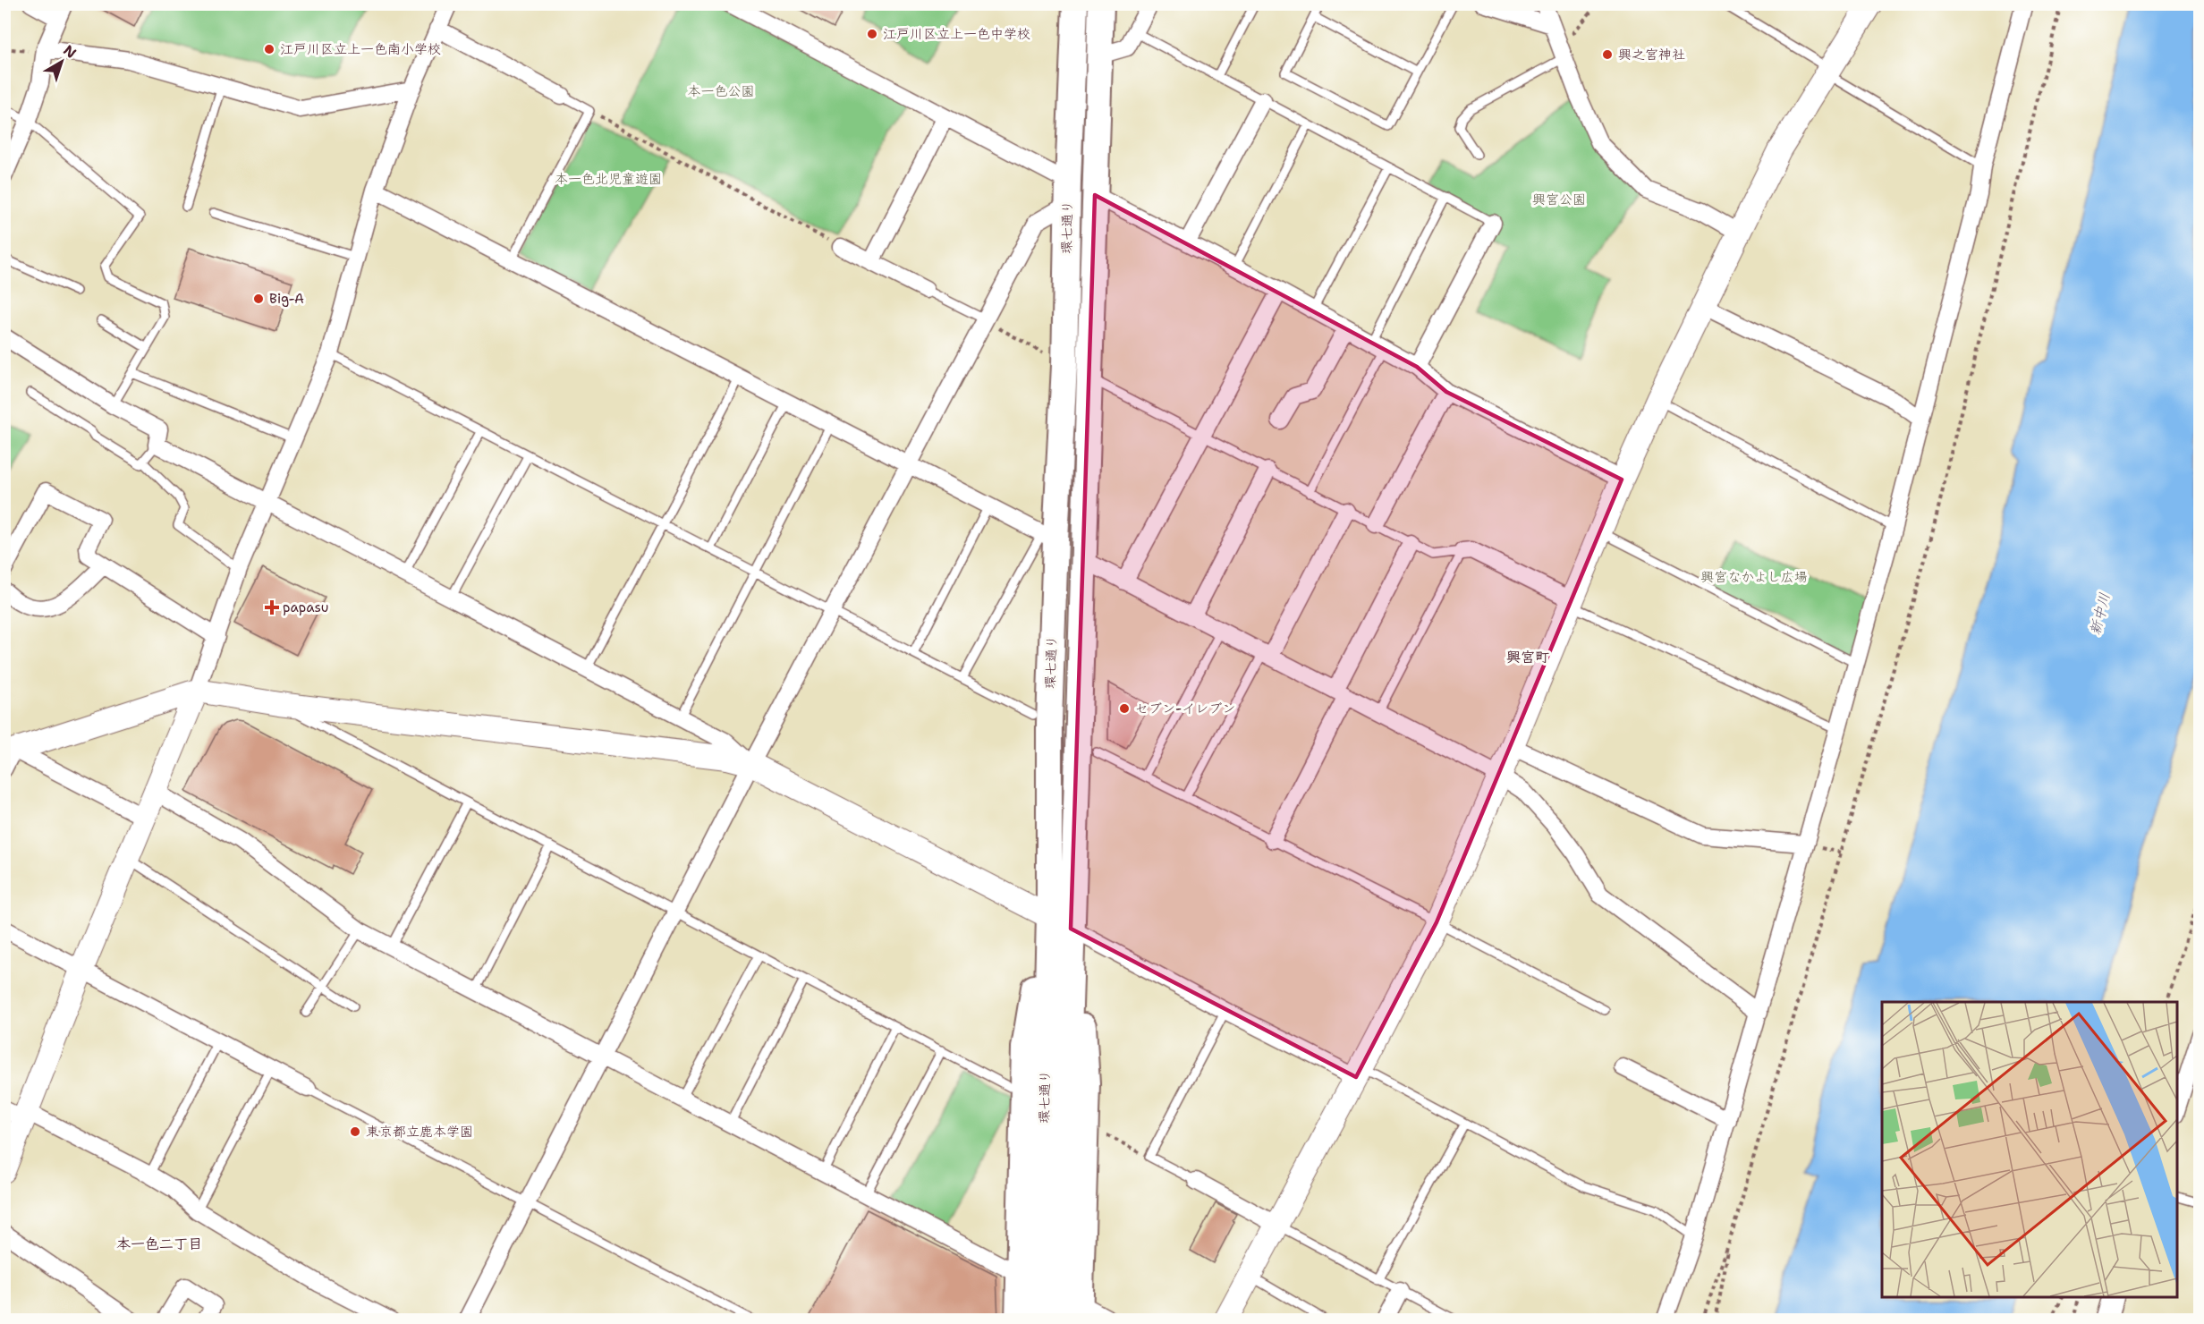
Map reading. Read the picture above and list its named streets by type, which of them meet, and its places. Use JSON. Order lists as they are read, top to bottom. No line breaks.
{"streets":{"main road":["環七通り"]},"districts":["興宮町","本一色二丁目"],"water":["新中川"],"parks":["本一色公園","本一色北児童遊園","興宮公園","興宮なかよし広場"],"places":{"other":["江戸川区立上一色中学校","江戸川区立上一色南小学校","興之宮神社","Big-A","セブン-イレブン","東京都立鹿本学園"],"health":["papasu"]},"north":"top right"}
